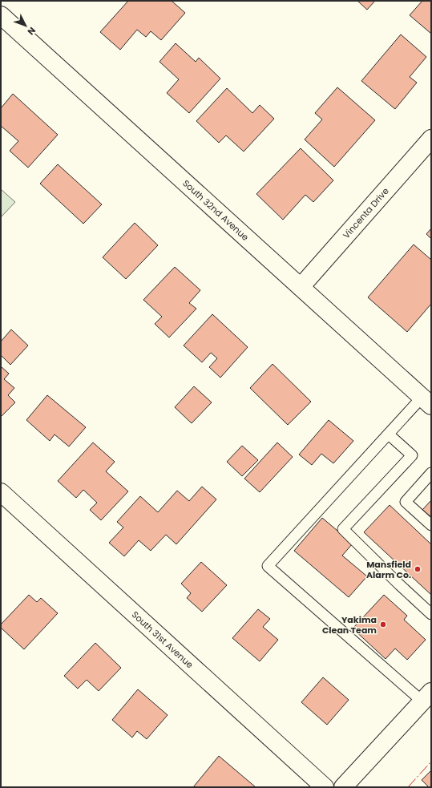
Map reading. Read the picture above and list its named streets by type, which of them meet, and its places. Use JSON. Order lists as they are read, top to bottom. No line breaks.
{"streets":{"street":["South 32nd Avenue","Vincenta Drive","South 31st Avenue"]},"crossings":[["South 32nd Avenue","Vincenta Drive"]],"places":["Mansfield Alarm Co.","Yakima Clean Team"],"north":"bottom right"}
